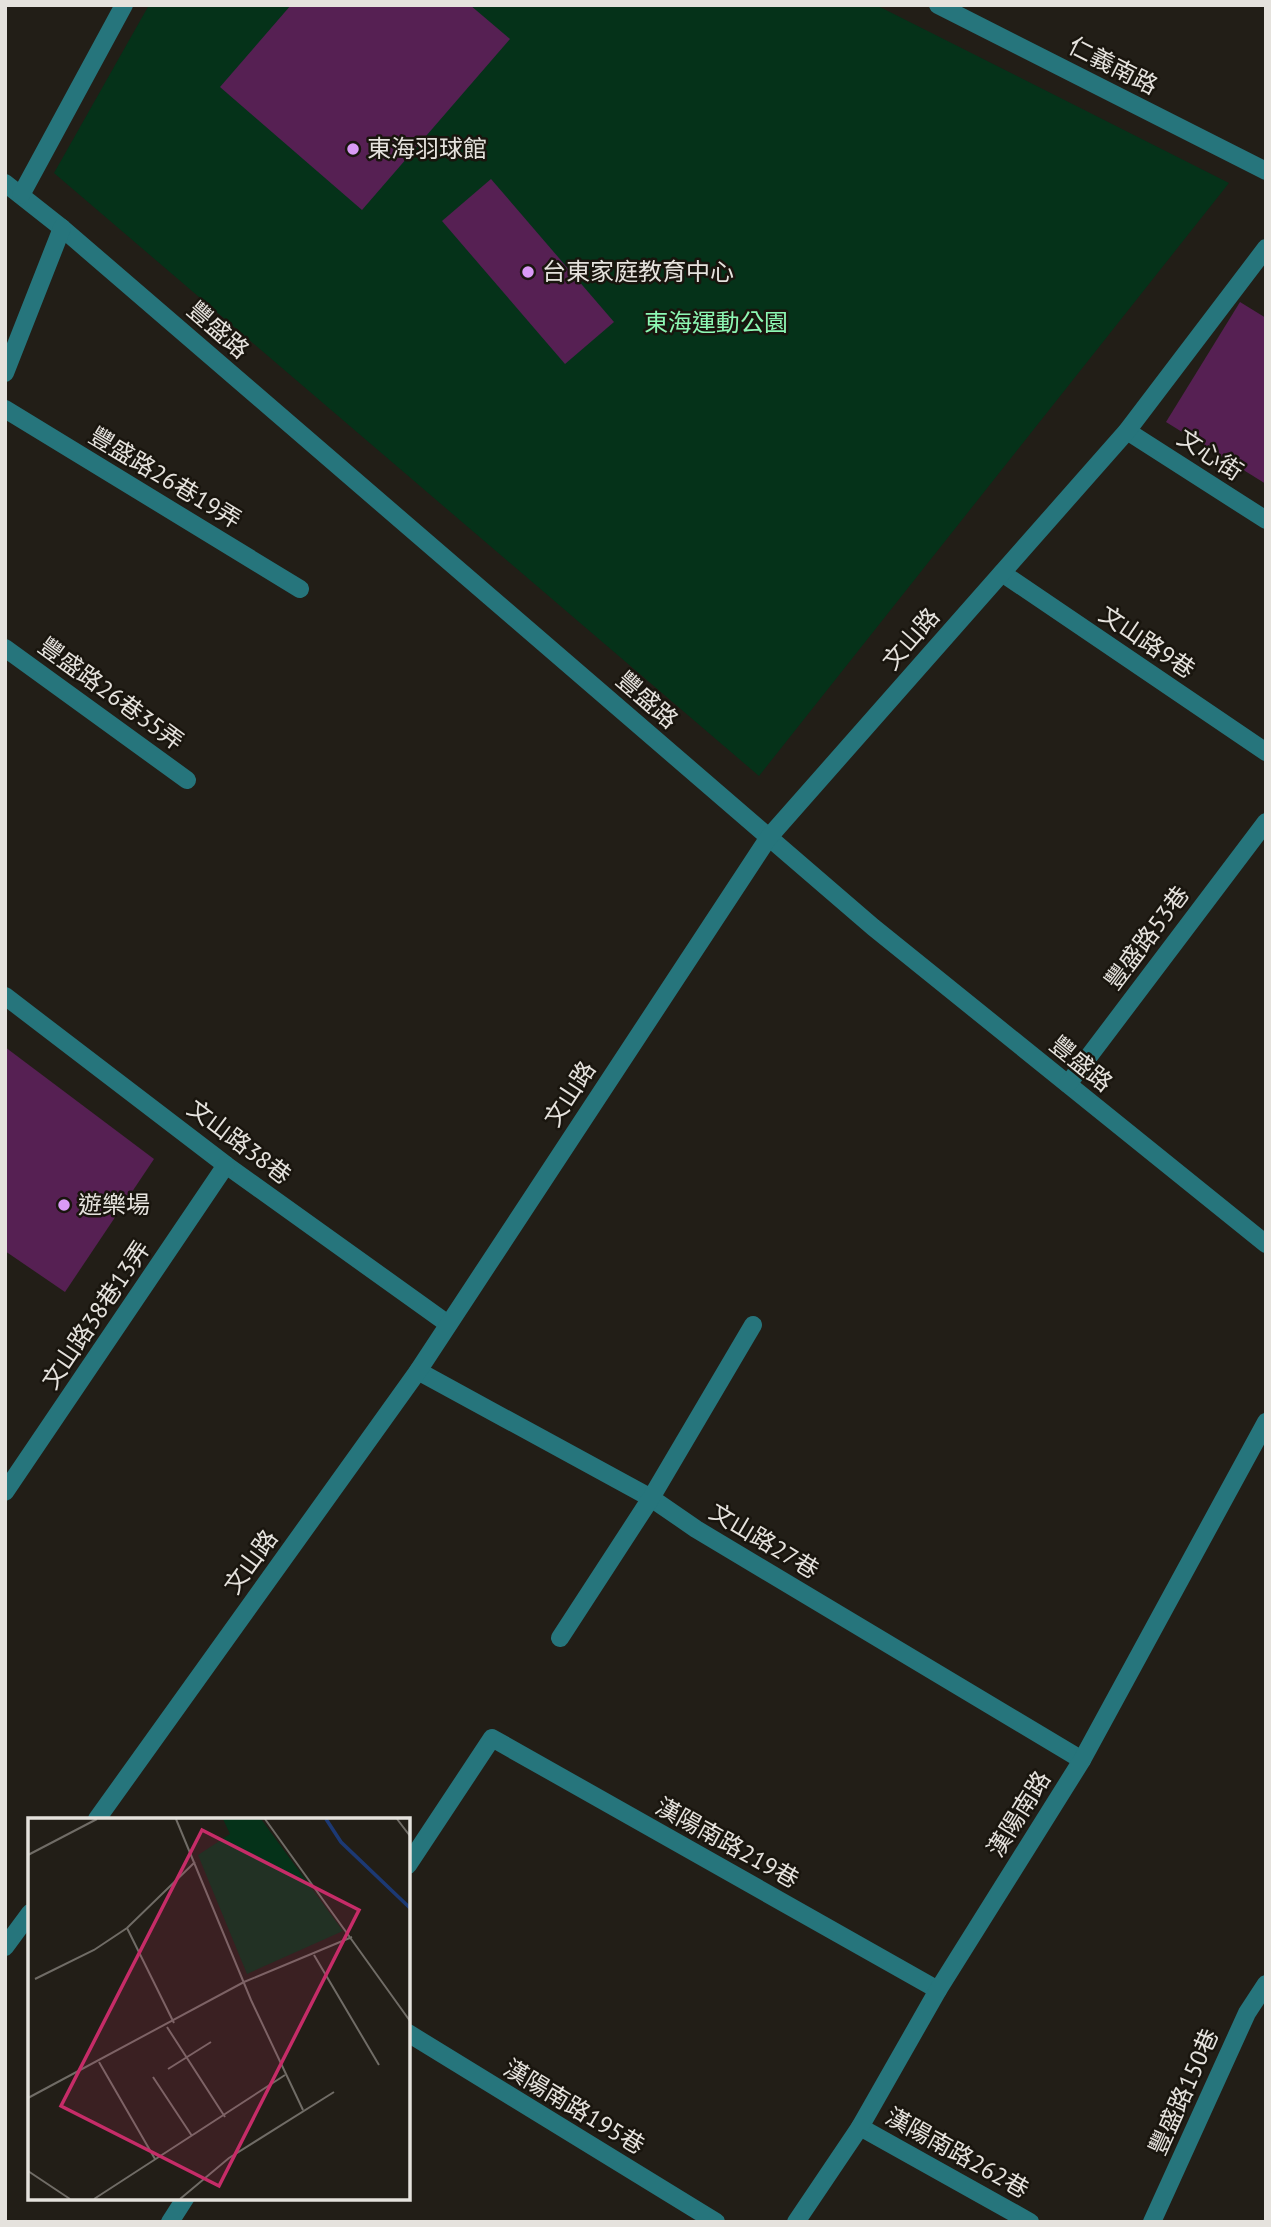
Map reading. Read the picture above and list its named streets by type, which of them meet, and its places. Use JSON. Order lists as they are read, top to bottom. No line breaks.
{"streets":{"street":["仁義南路","豐盛路","文心街","豐盛路26巷19弄","文山路","文山路9巷","豐盛路26巷35弄","豐盛路53巷","文山路38巷","文山路38巷13弄","文山路27巷","漢陽南路","漢陽南路219巷","豐盛路150巷","漢陽南路195巷","漢陽南路262巷"]},"crossings":[["豐盛路","文山路"],["豐盛路","豐盛路53巷"],["文心街","文山路"],["文山路","文山路9巷"],["文山路","文山路38巷"],["文山路","文山路27巷"],["文山路38巷","文山路38巷13弄"],["文山路27巷","漢陽南路"],["漢陽南路","漢陽南路219巷"],["漢陽南路","漢陽南路262巷"]],"parks":["東海運動公園"],"places":["東海羽球館","台東家庭教育中心","遊樂場"]}
